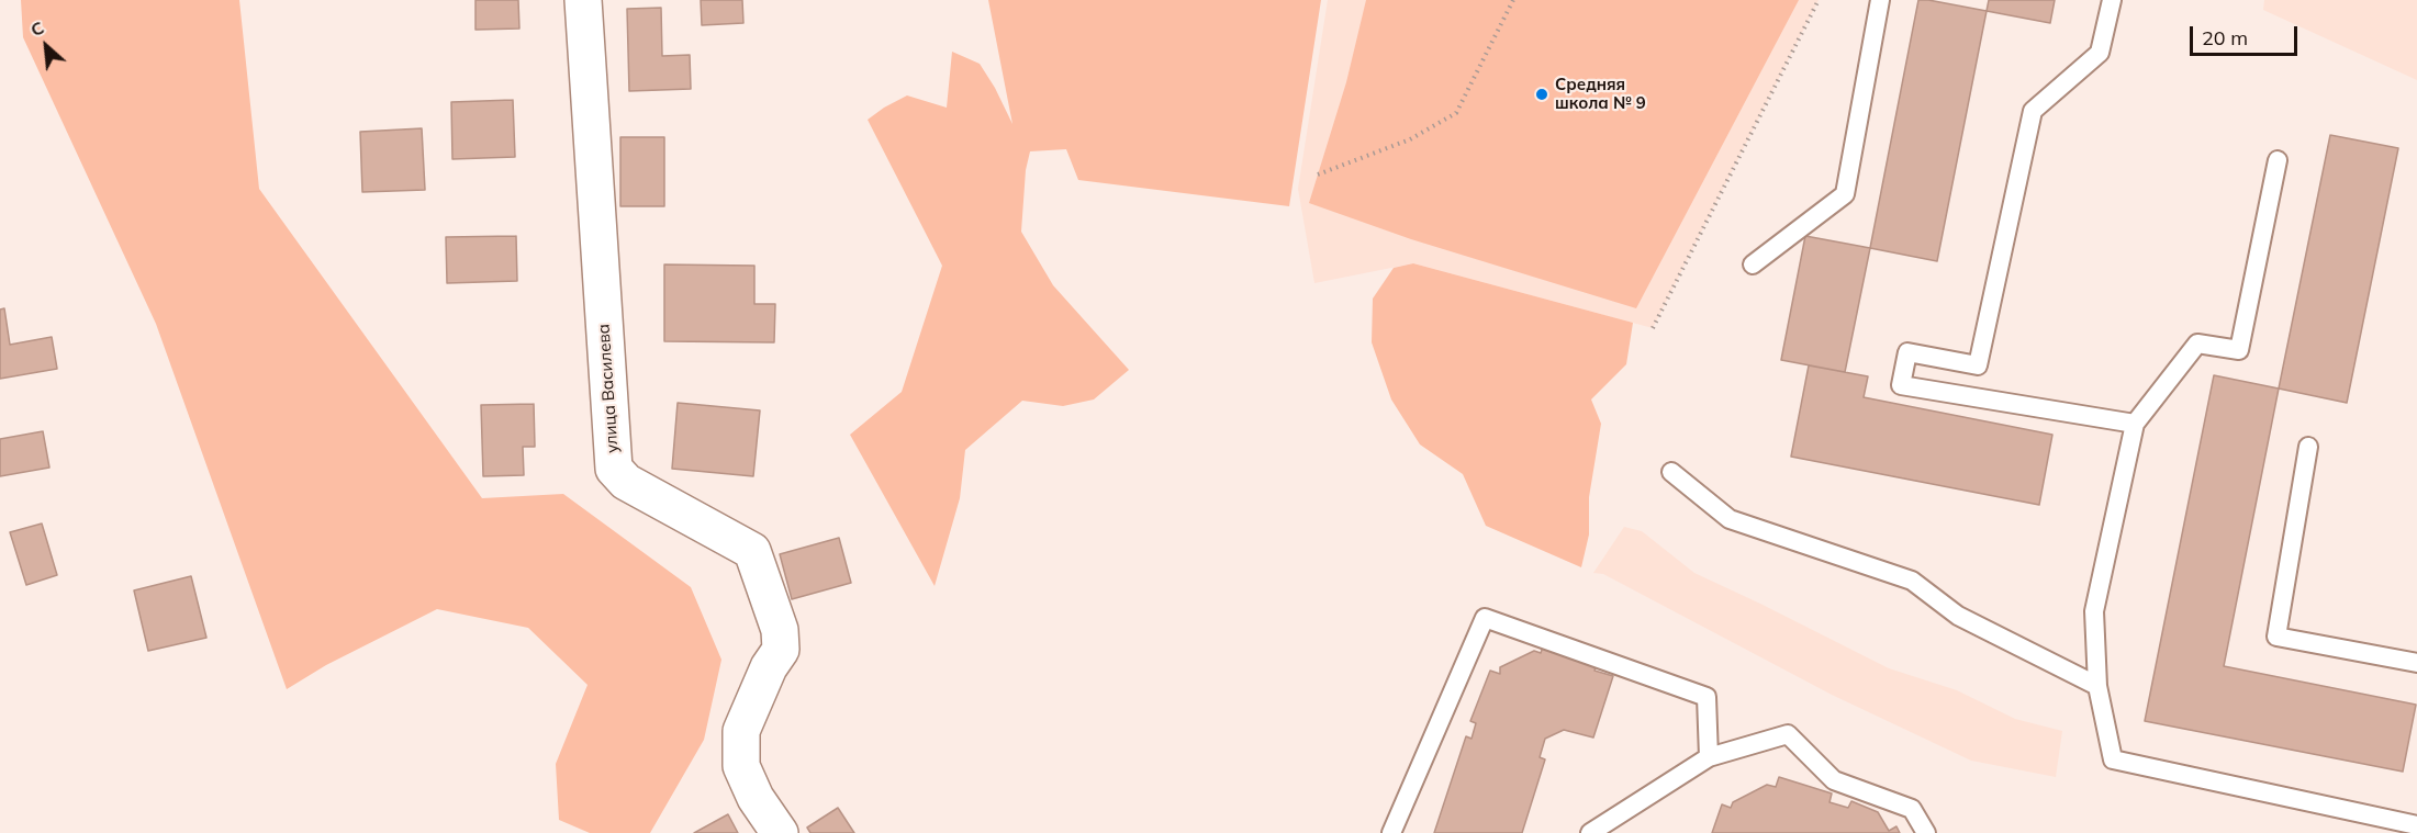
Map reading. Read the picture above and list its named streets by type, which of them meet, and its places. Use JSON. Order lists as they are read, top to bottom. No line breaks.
{"streets":{"street":["улица Василева"]},"places":["Средняя школа № 9"],"scale_bar":"20 m","north":"top left"}
